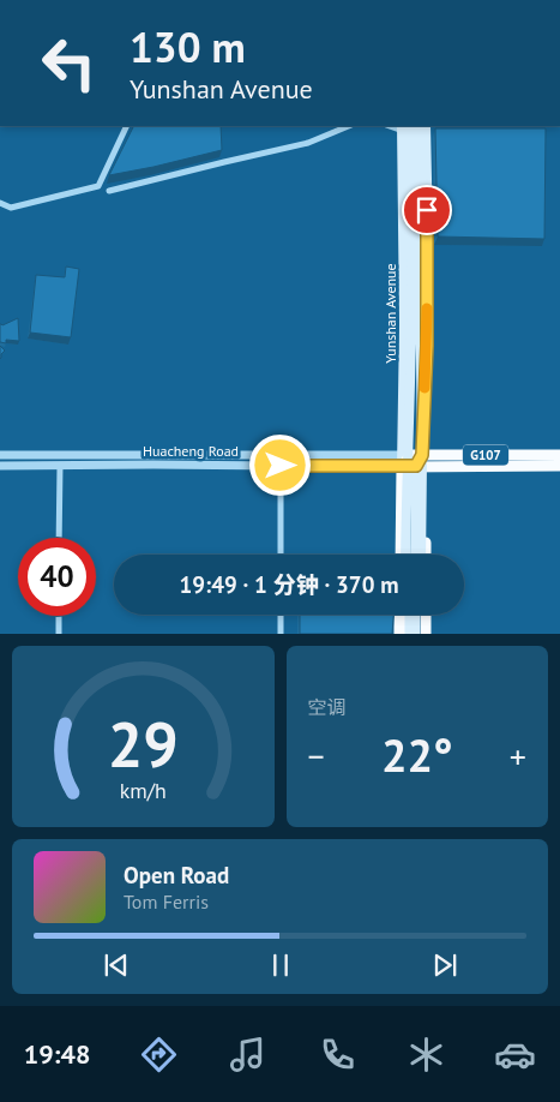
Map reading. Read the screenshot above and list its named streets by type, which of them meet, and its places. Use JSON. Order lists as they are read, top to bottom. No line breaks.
{"streets":{"highway":["Huacheng Road","G107"],"main road":["Yunshan Avenue"]},"crossings":[["Yunshan Avenue","Huacheng Road"]],"page":{"turn":["130 m","Yunshan Avenue"],"limit":"40","trip":"19:49 · 1 分钟 · 370 m","tile":"空调","heat":["−","22°","+"],"song":["Open Road","Tom Ferris"],"tabs":"19:48","gauge":["29","km/h"]}}
